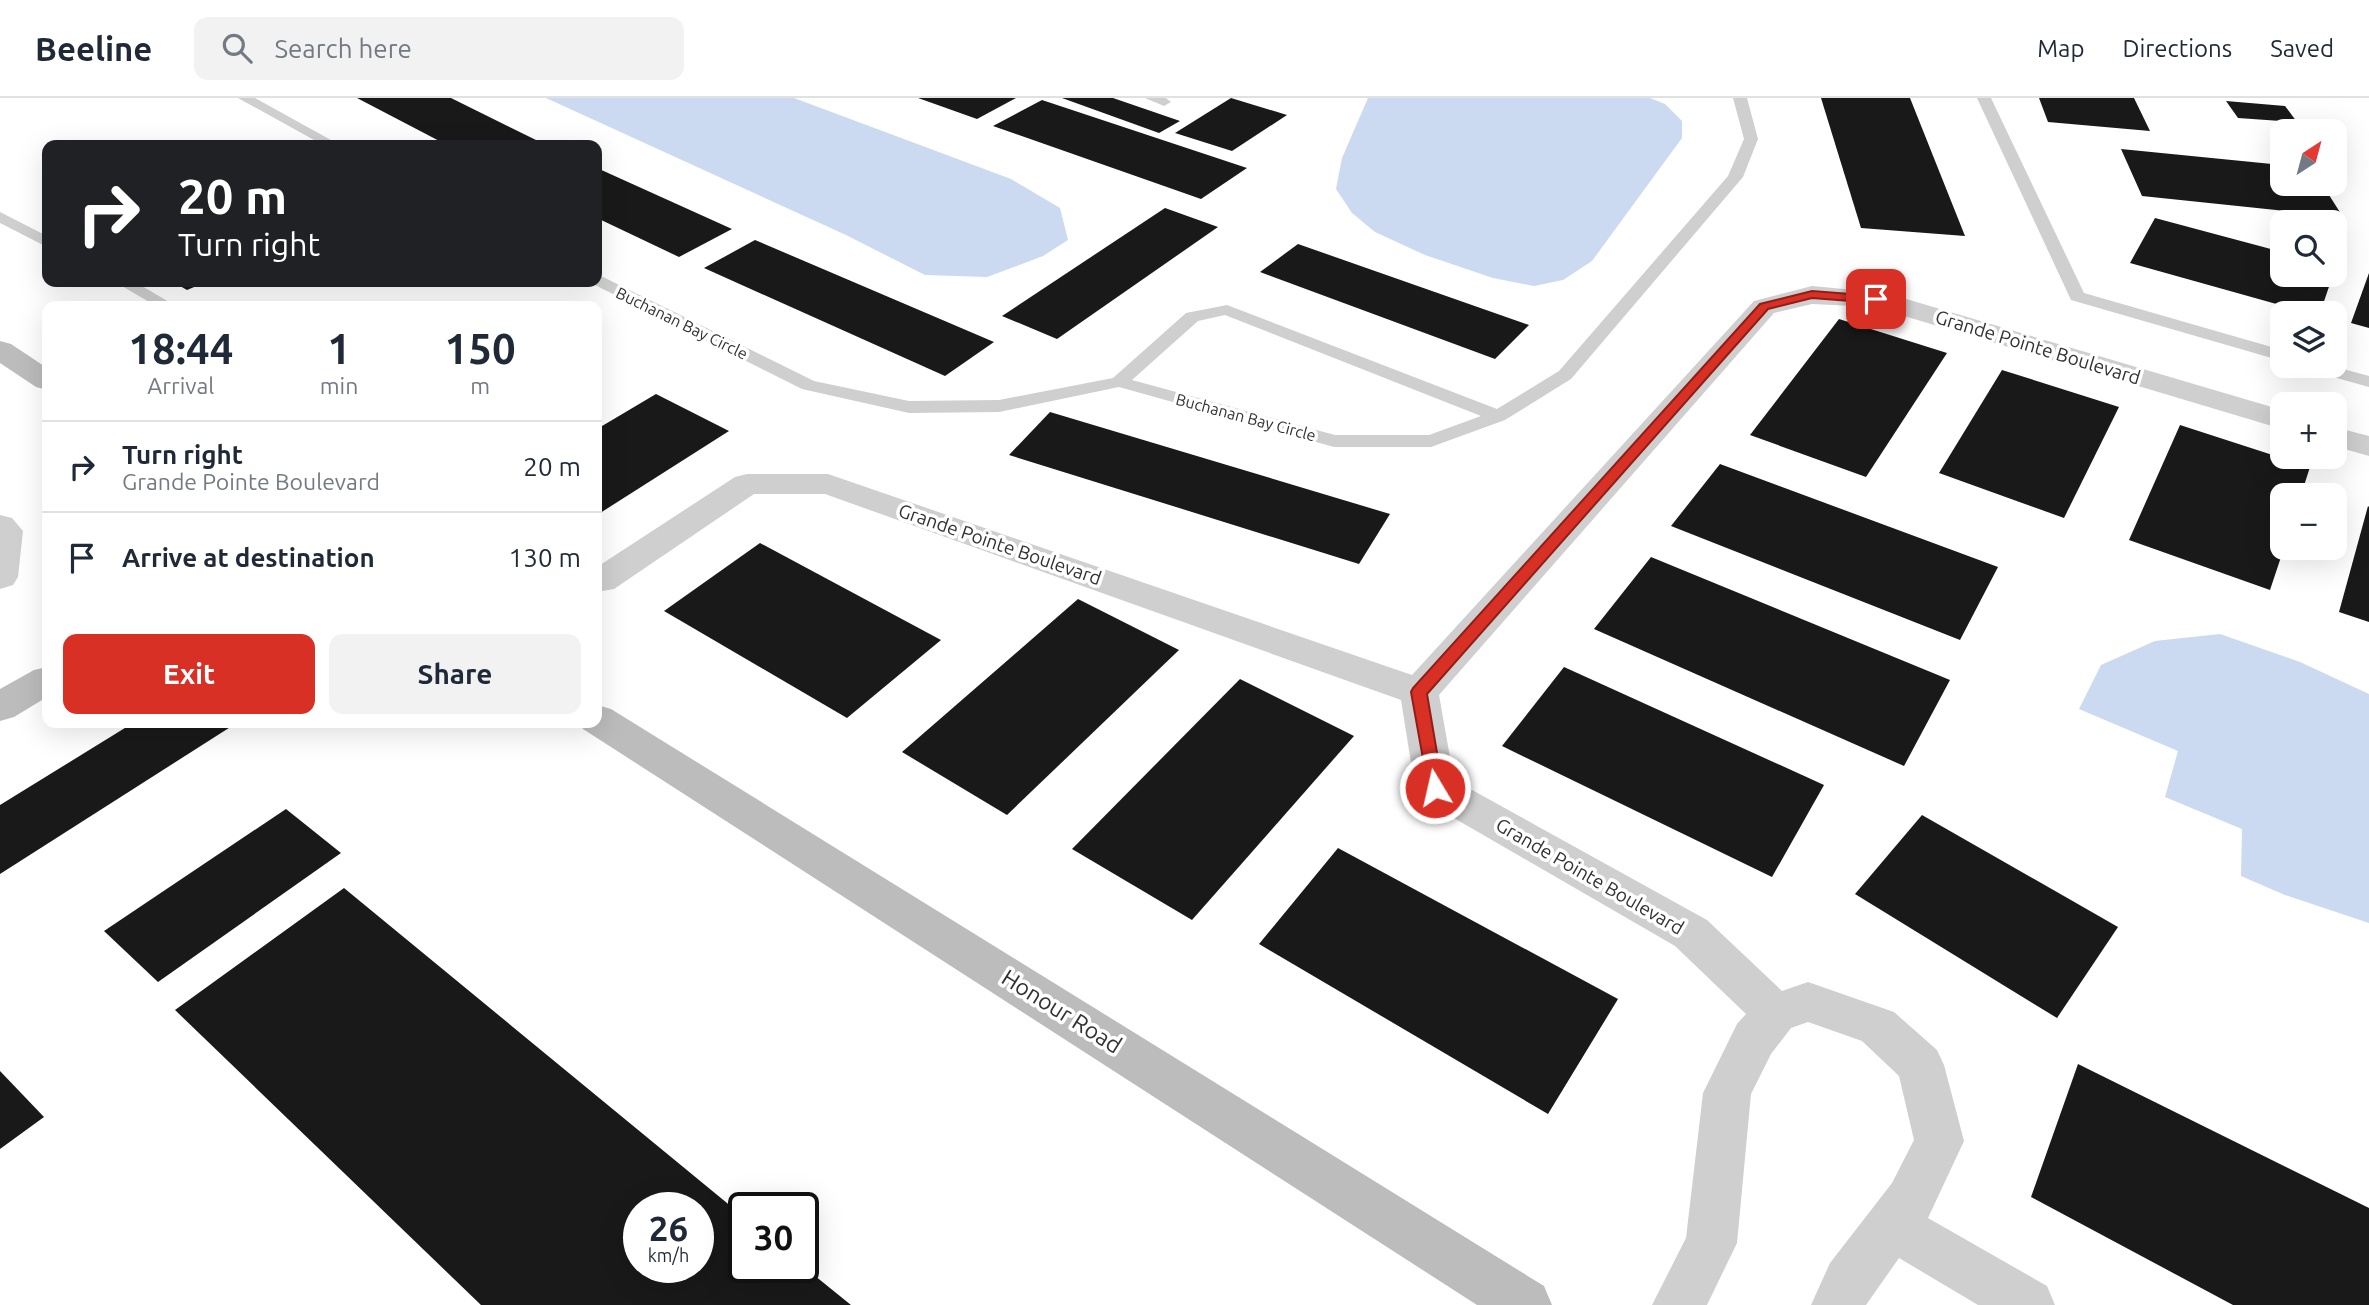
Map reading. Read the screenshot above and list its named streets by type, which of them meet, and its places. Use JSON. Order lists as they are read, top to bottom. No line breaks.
{"streets":{"street":["Grande Pointe Boulevard","Honour Road"],"lane":["Buchanan Bay Circle"]},"north":"top right","page":{"header":"Beeline","search":"Search here","nav":["Map","Directions","Saved"],"map_buttons":["+","−"],"turn":["20 m","Turn right"],"eta":["18:44","Arrival","1","min","150","m"],"list":[{"name":"Turn right","note":"Grande Pointe Boulevard","value":"20 m"},{"name":"Arrive at destination","value":"130 m"}],"buttons":["Exit","Share"],"speed":"26 km/h","limit":"30"}}
